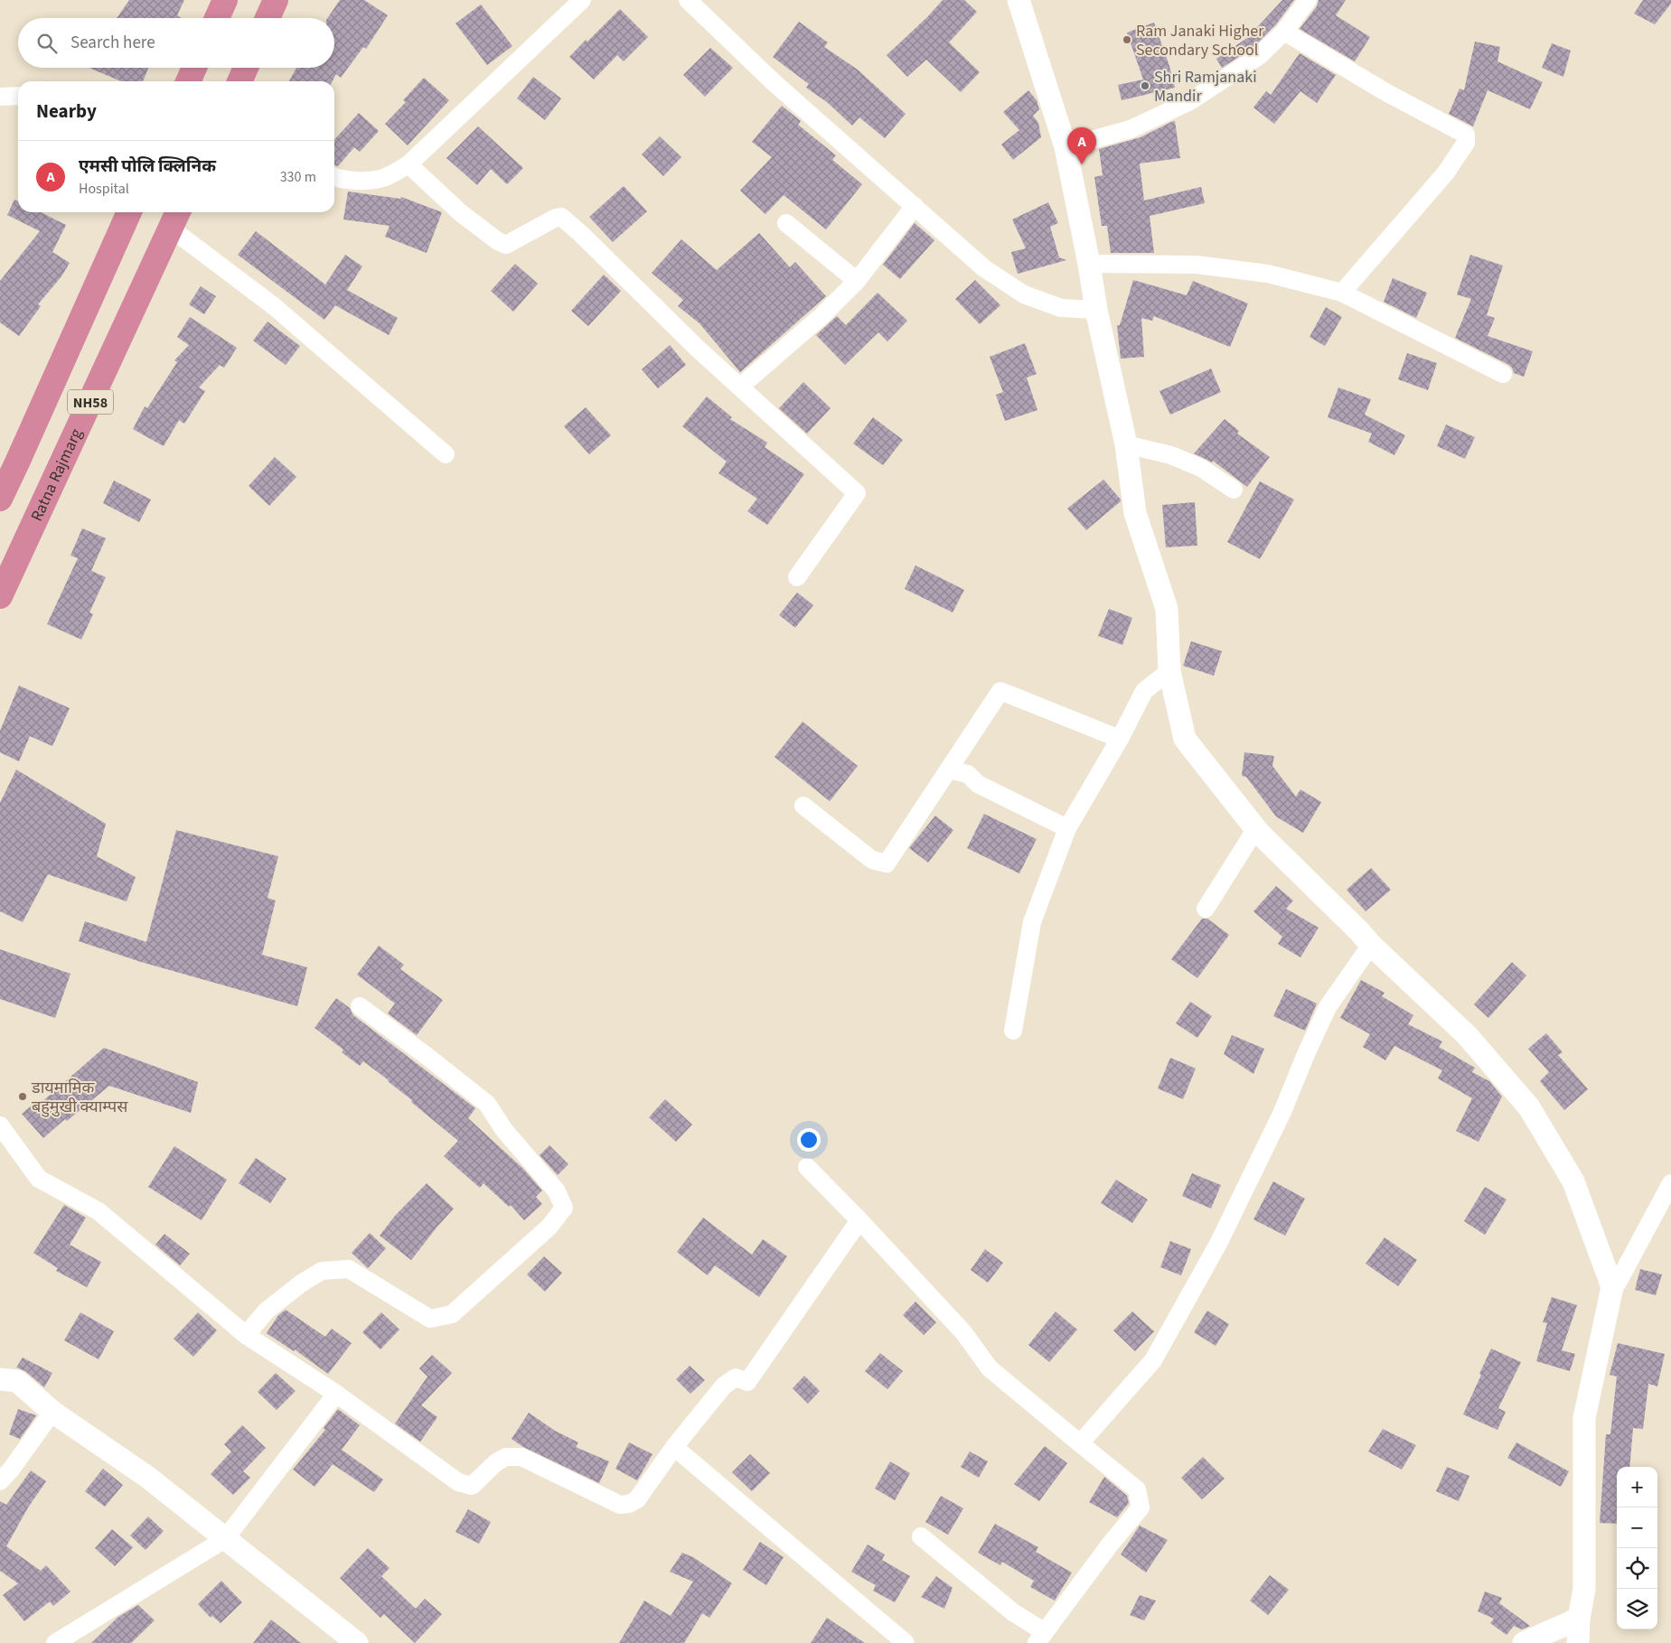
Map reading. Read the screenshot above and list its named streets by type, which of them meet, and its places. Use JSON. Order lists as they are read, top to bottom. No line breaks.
{"streets":{"highway":["NH58","Ratna Rajmarg"]},"places":["Ram Janaki Higher Secondary School","Shri Ramjanaki Mandir","डायमामिक बहुमुखी क्याम्पस"],"page":{"search":"Search here","heading":"Nearby","pins":"A","list":[{"mark":"A","name":"एमसी पोलि क्लिनिक","note":"Hospital","value":"330 m"}],"map_buttons":["+","−"]}}
